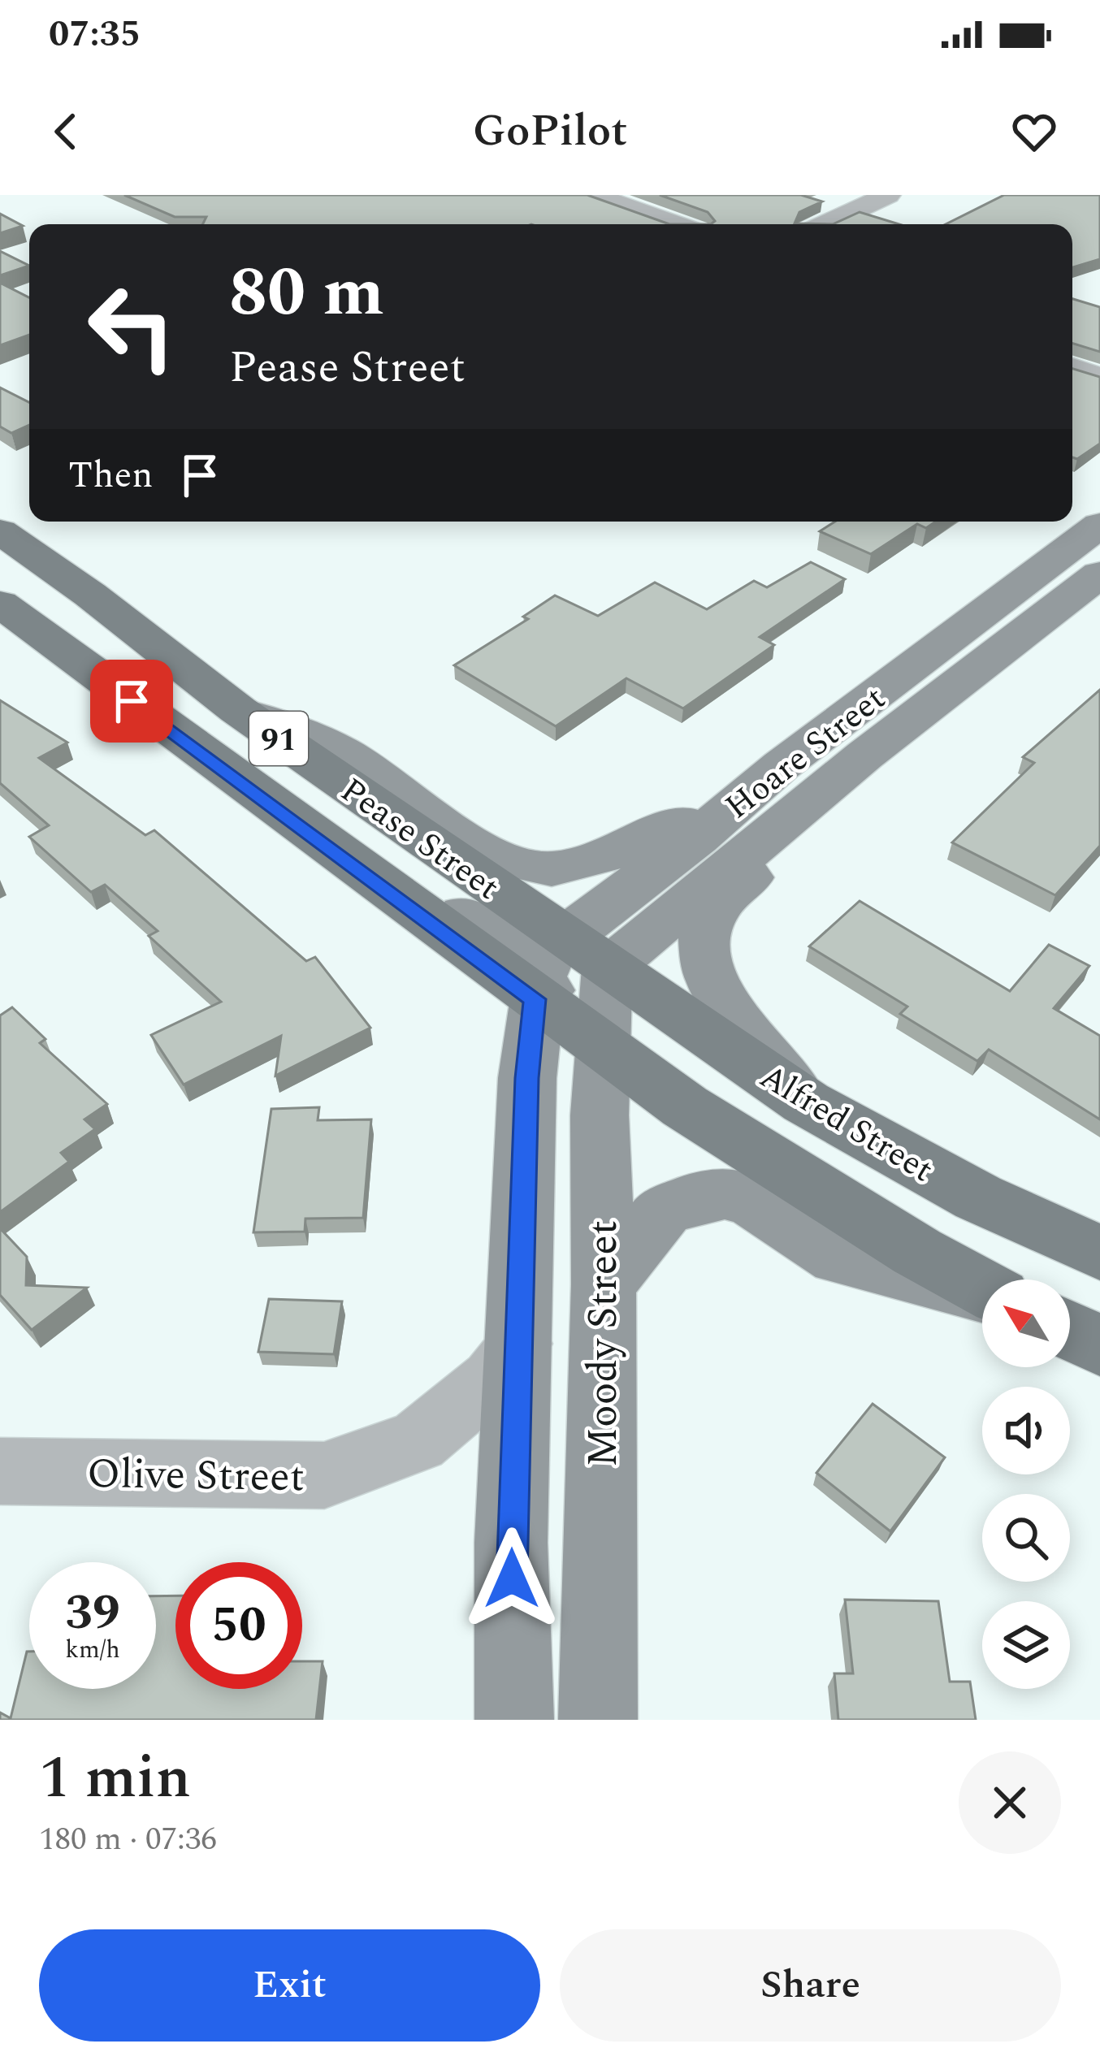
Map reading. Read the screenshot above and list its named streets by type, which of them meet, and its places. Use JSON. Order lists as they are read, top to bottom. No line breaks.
{"streets":{"main road":["91","Hoare Street","Pease Street","Alfred Street","Moody Street"],"street":["Olive Street"]},"crossings":[["91","Hoare Street"],["91","Pease Street"],["91","Alfred Street"],["91","Moody Street"],["Hoare Street","Pease Street"],["Hoare Street","Alfred Street"],["Hoare Street","Moody Street"],["Pease Street","Alfred Street"],["Pease Street","Moody Street"],["Alfred Street","Moody Street"]],"north":"top left","page":{"status":"07:35","header":"GoPilot","turn":["80 m","Pease Street"],"then":"Then","speed":"39 km/h","limit":"50","heading":["1 min","180 m · 07:36"],"buttons":["Exit","Share"]}}
